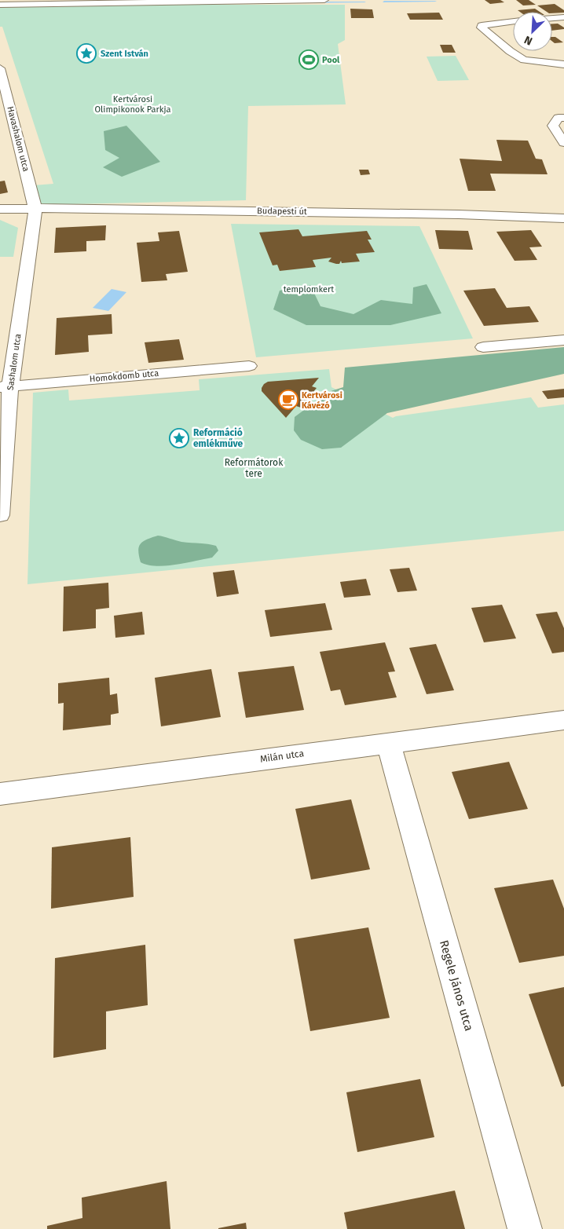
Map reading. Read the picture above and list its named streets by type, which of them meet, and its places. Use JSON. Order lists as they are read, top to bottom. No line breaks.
{"streets":{"street":["Havashalom utca","Budapesti út","Sashalom utca","Homokdomb utca","Milán utca","Regele János utca"]},"crossings":[["Havashalom utca","Budapesti út"],["Havashalom utca","Sashalom utca"],["Budapesti út","Sashalom utca"],["Sashalom utca","Homokdomb utca"],["Milán utca","Regele János utca"]],"parks":["Kertvárosi Olimpikonok Parkja","templomkert","Reformátorok tere"],"places":{"place":["Szent István","Reformáció emlékműve"],"sports":["Pool"],"cafe":["Kertvárosi Kávézó"]},"north":"bottom left"}
